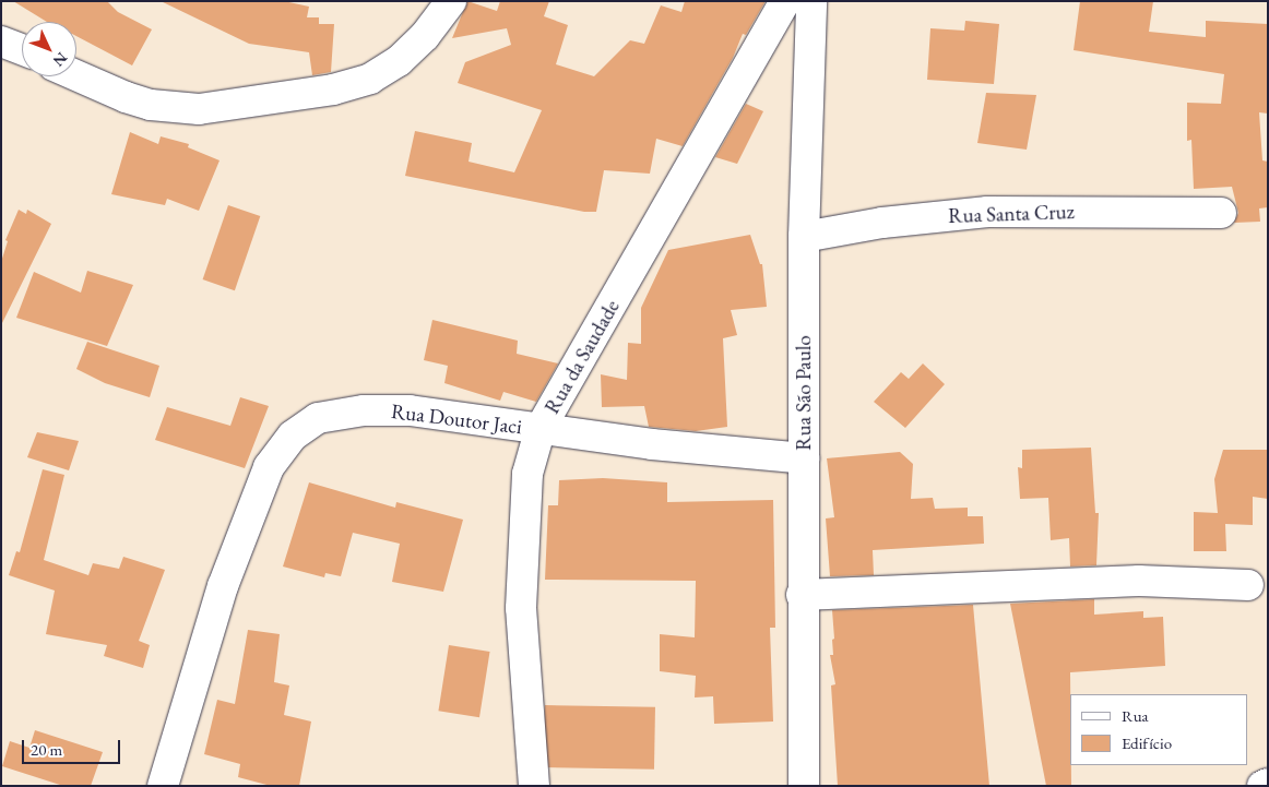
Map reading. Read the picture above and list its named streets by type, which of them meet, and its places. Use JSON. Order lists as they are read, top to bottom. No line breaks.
{"streets":{"street":["Rua Santa Cruz","Rua da Saudade","Rua São Paulo","Rua Doutor Jaci"]},"crossings":[["Rua Santa Cruz","Rua São Paulo"],["Rua da Saudade","Rua Doutor Jaci"],["Rua São Paulo","Rua Doutor Jaci"]],"legend":["Rua","Edifício"],"scale_bar":"20 m","north":"bottom right"}
